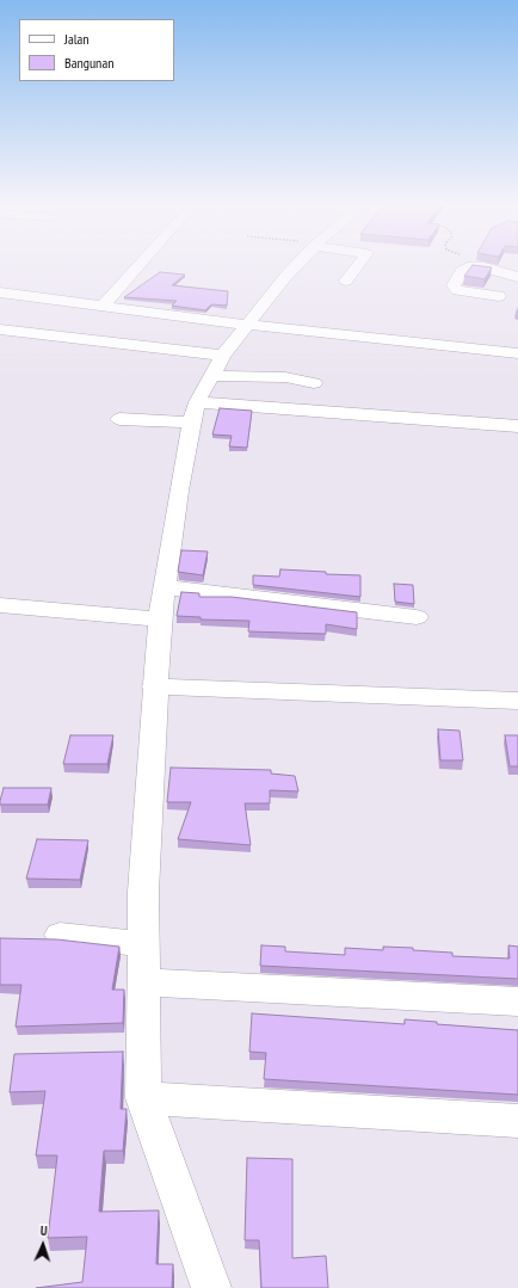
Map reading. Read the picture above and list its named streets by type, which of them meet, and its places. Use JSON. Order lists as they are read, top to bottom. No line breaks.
{"legend":["Jalan","Bangunan"],"north":"top"}
